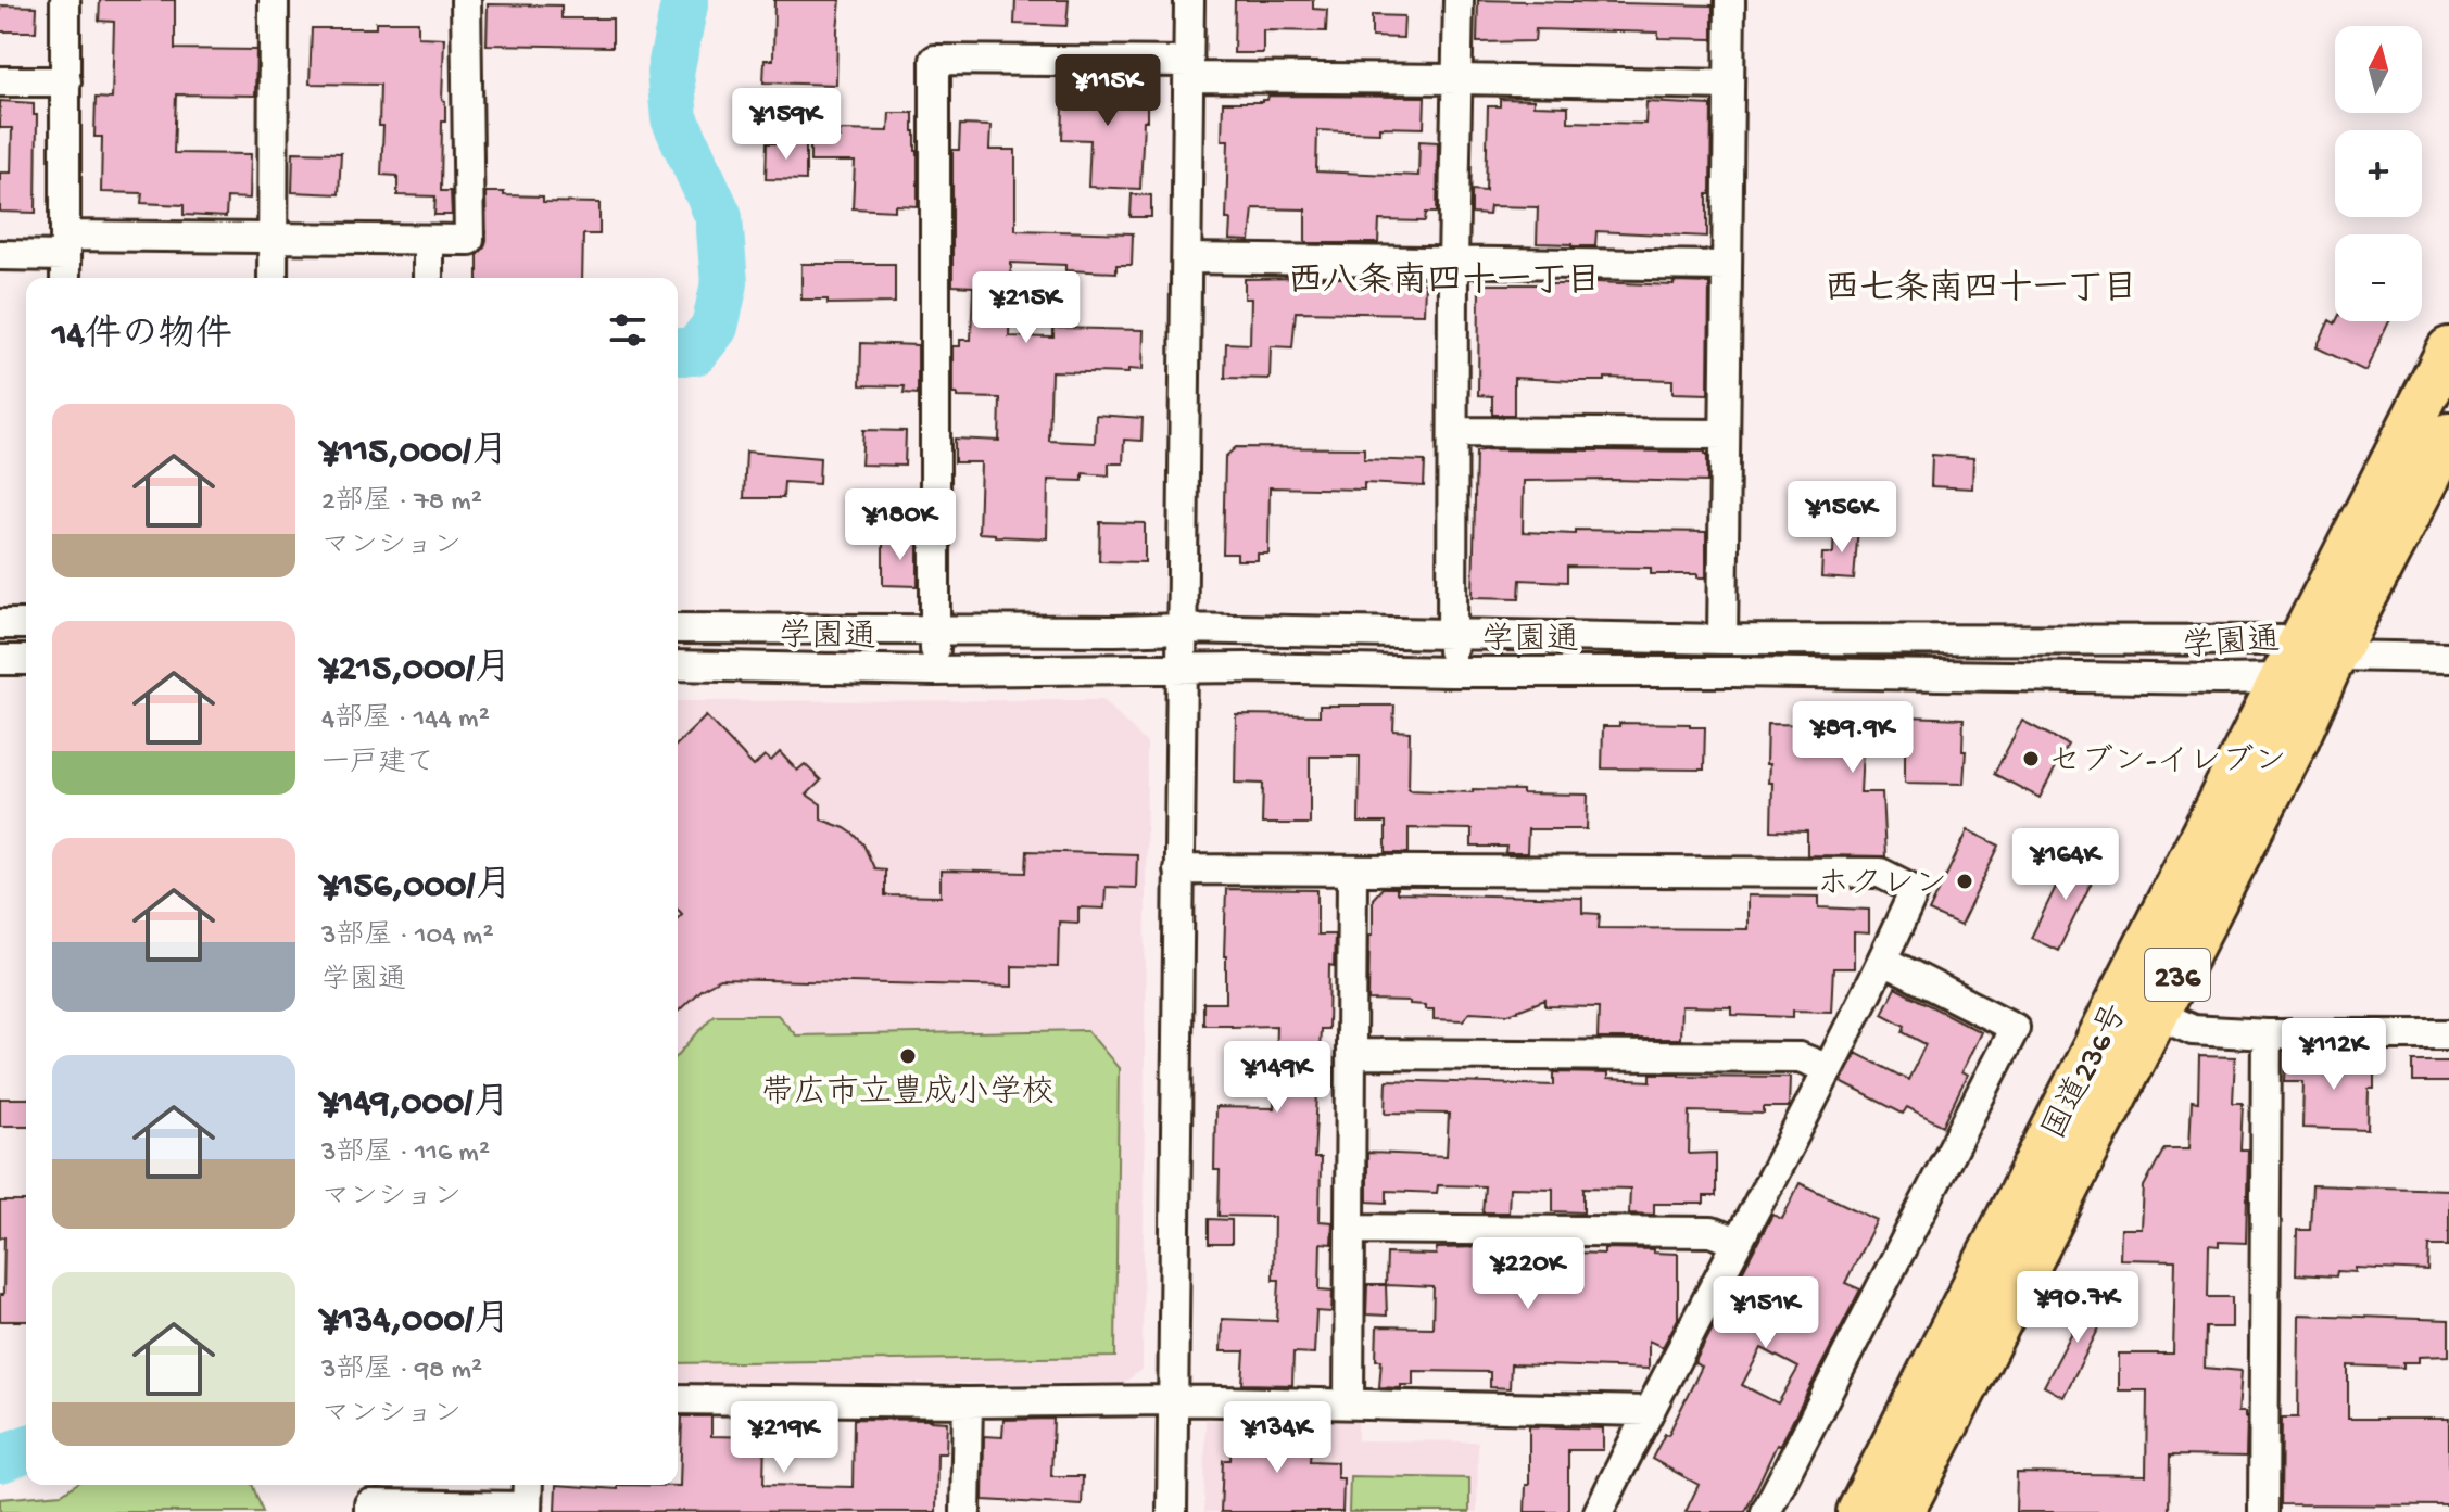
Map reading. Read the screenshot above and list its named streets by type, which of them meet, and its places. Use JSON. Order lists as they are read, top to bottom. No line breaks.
{"streets":{"highway":["236","国道236号"],"street":["学園通"]},"crossings":[["学園通","国道236号"]],"districts":["西八条南四十一丁目","西七条南四十一丁目"],"places":["セブン-イレブン","ホクレン","帯広市立豊成小学校"],"north":"top","page":{"map_buttons":["+","−"],"price":["¥115K","¥159K","¥215K","¥156K","¥180K","¥89.9K","¥164K","¥112K","¥149K","¥220K","¥90.7K","¥151K","¥219K","¥134K"],"heading":"14件の物件","list":[{"name":"¥115,000/月","note":"2部屋 · 78 m² · マンション"},{"name":"¥215,000/月","note":"4部屋 · 144 m² · 一戸建て"},{"name":"¥156,000/月","note":"3部屋 · 104 m² · 学園通"},{"name":"¥149,000/月","note":"3部屋 · 116 m² · マンション"},{"name":"¥134,000/月","note":"3部屋 · 98 m² · マンション"}]}}
